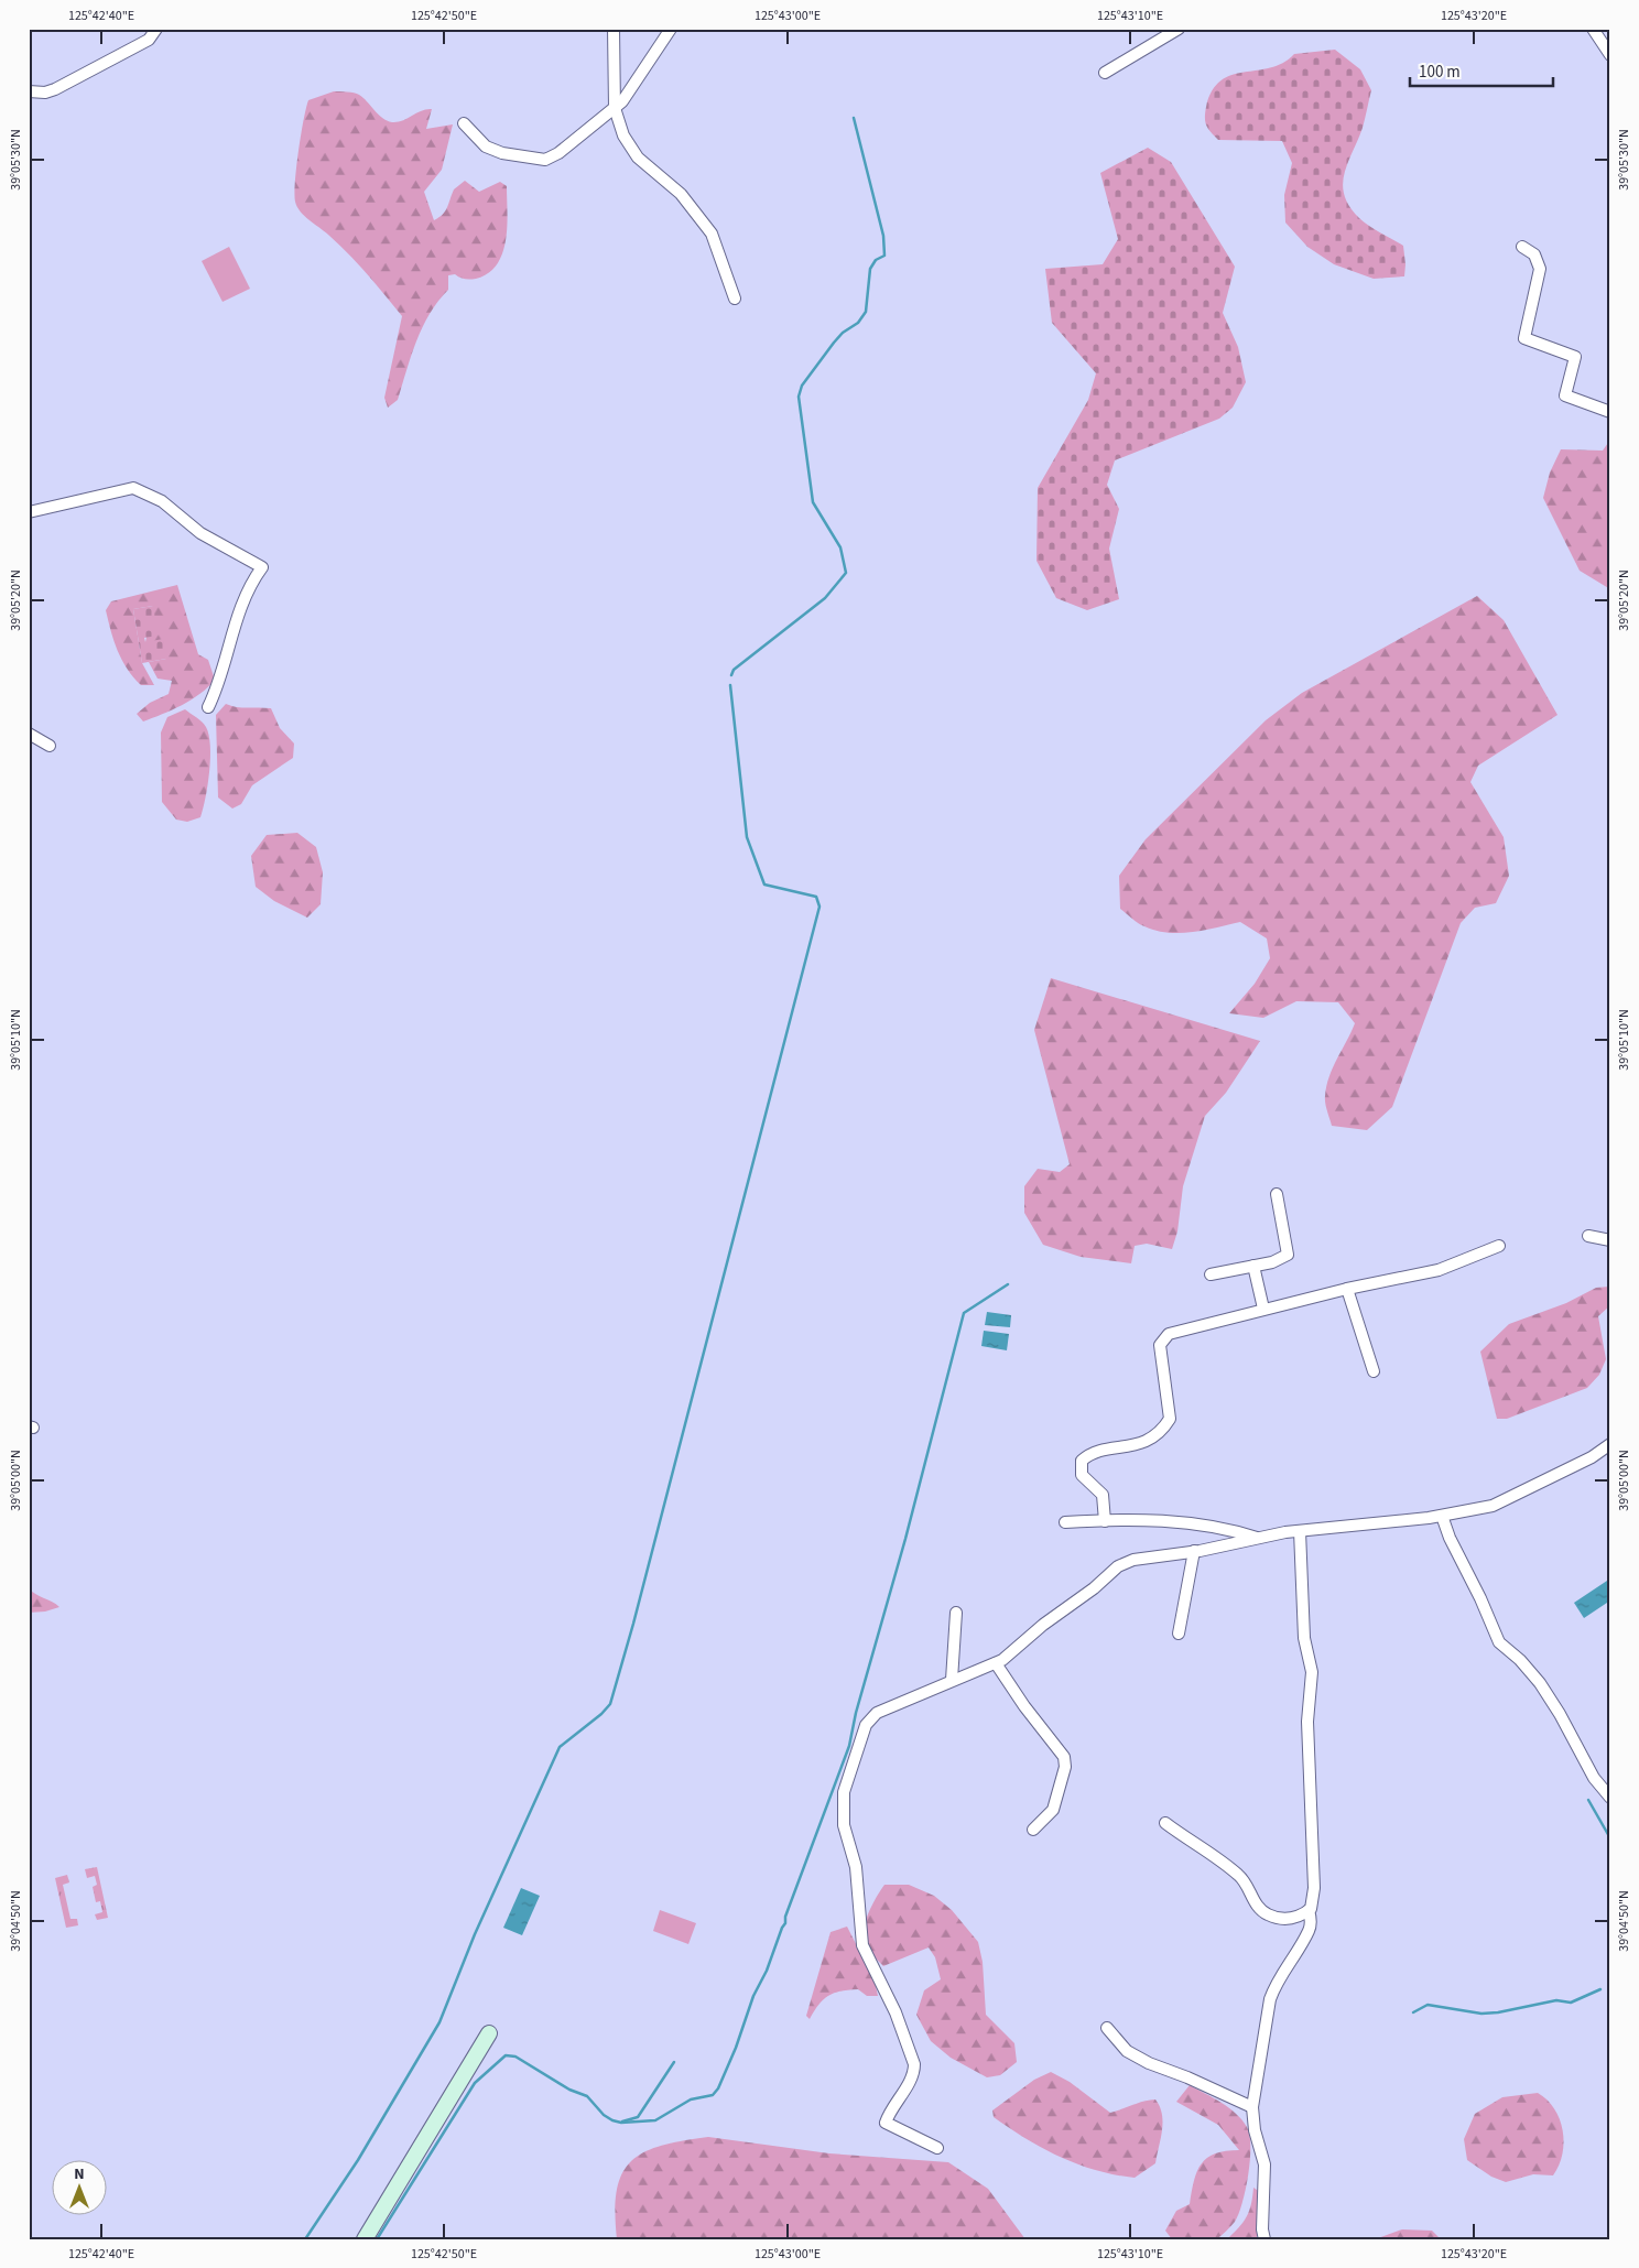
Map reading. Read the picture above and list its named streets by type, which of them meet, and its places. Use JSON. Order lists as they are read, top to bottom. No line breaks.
{"scale_bar":"100 m","north":"top","coordinates":["125°42'40\"E","125°42'50\"E","125°43'00\"E","125°43'10\"E","125°43'20\"E","39°05'30\"N","39°05'20\"N","39°05'10\"N","39°05'00\"N","39°04'50\"N"]}
